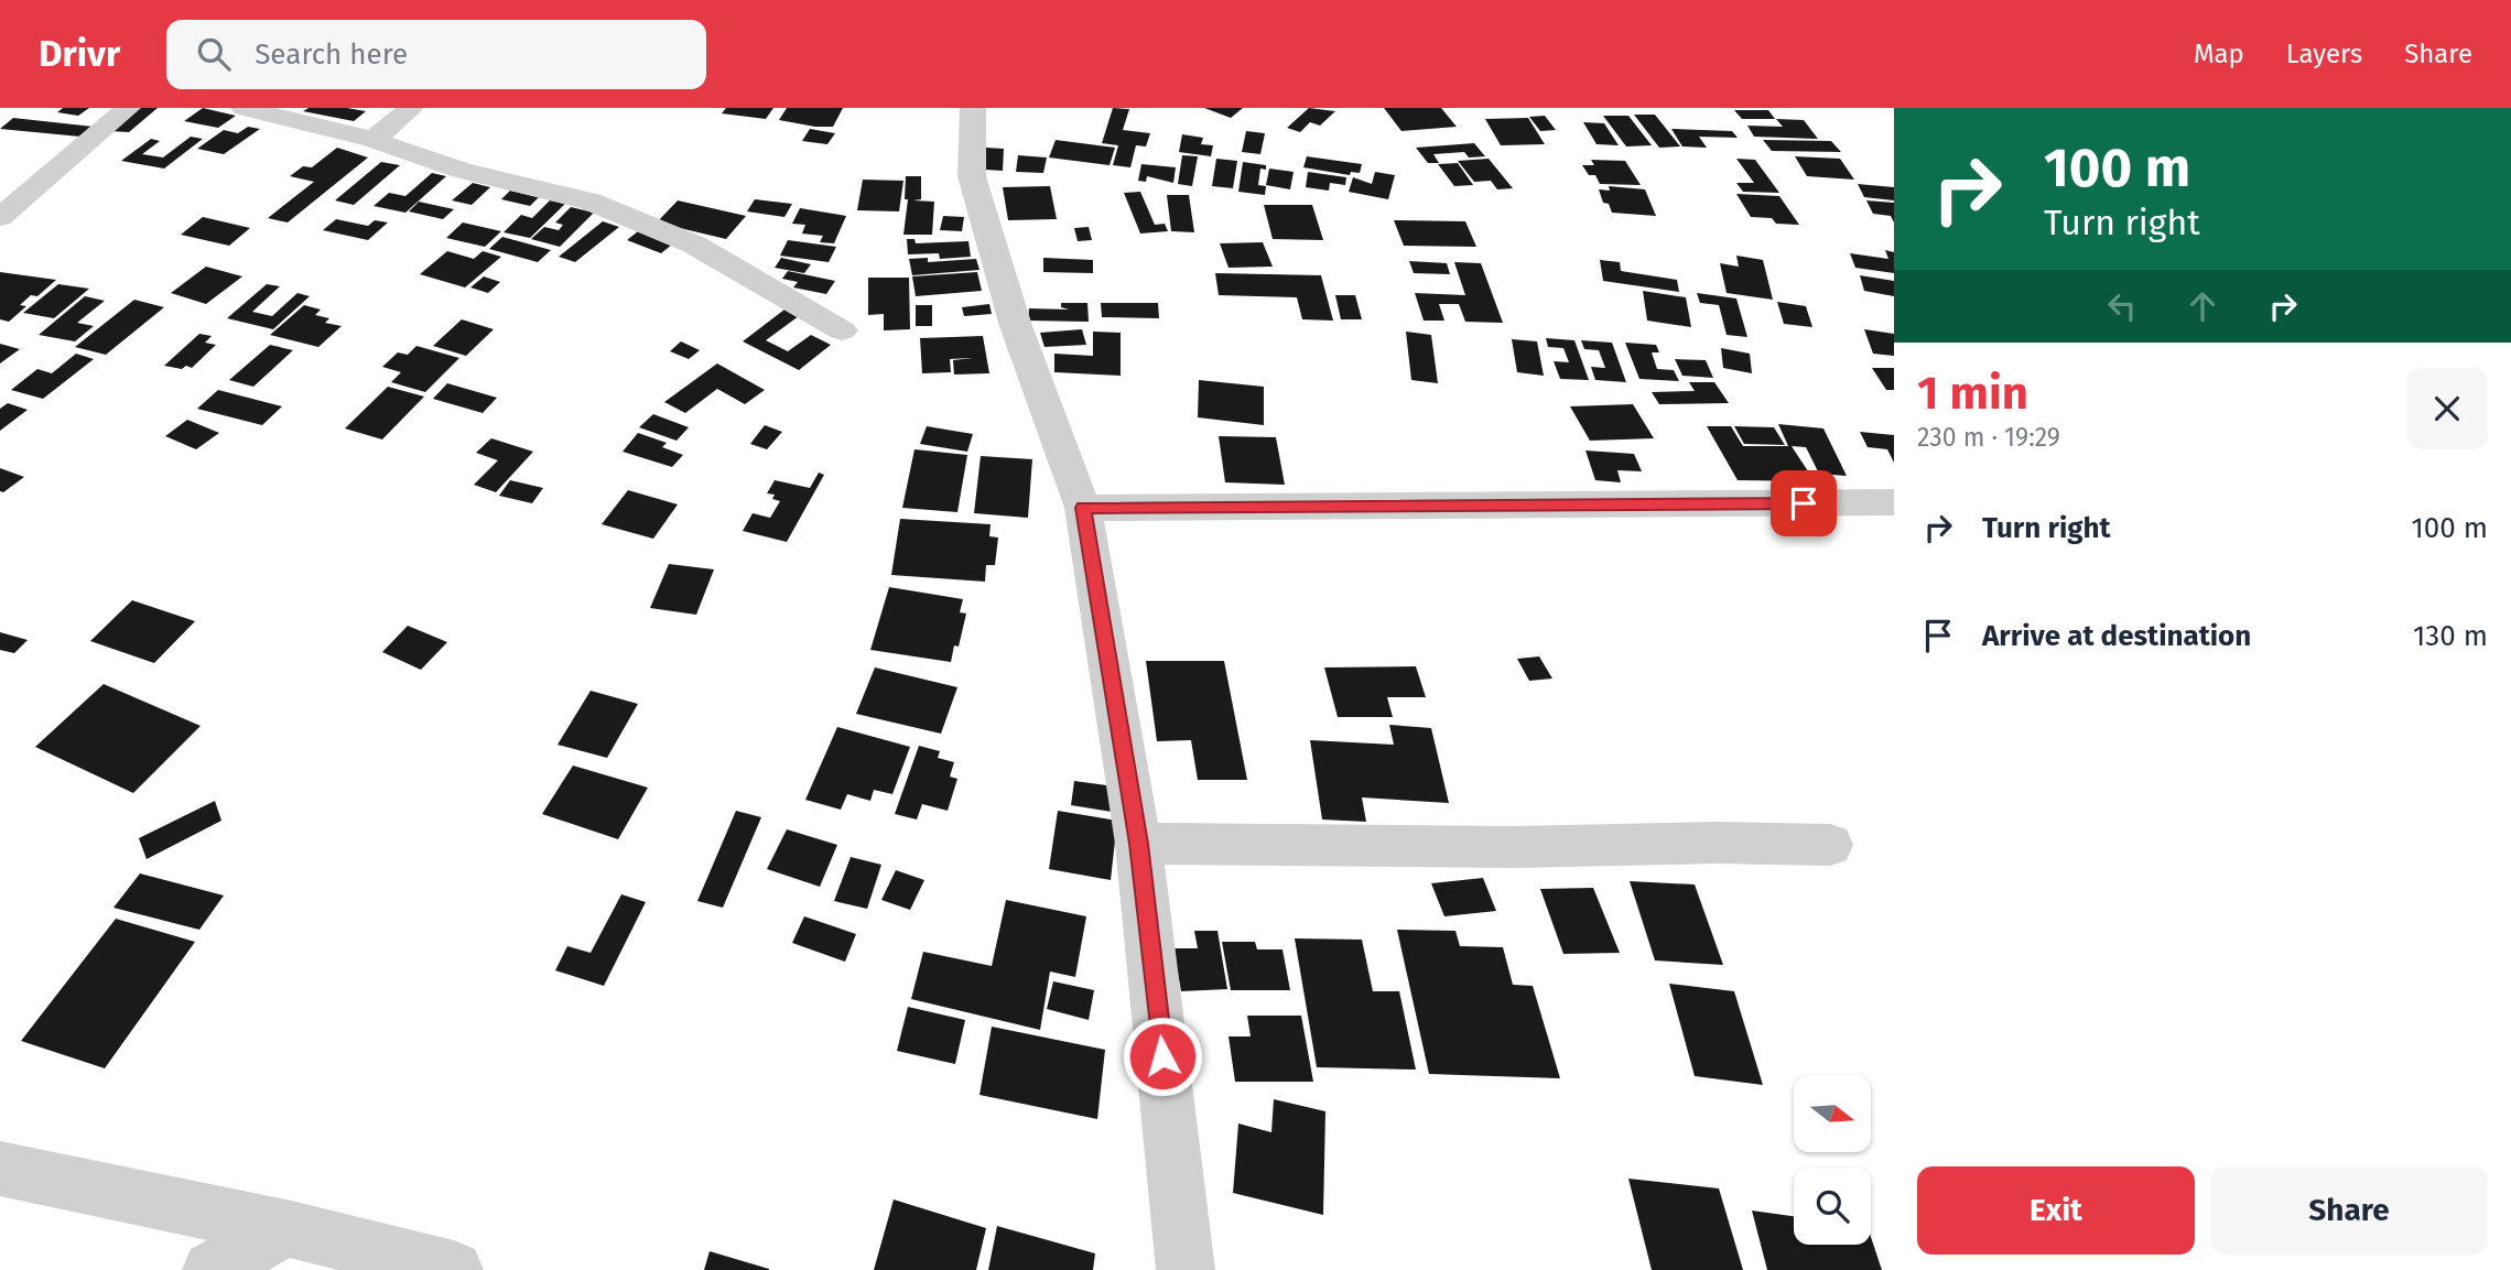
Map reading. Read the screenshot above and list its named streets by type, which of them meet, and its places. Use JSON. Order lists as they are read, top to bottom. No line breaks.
{"north":"right","page":{"header":"Drivr","search":"Search here","nav":["Map","Layers","Share"],"turn":["100 m","Turn right"],"heading":["1 min","230 m · 19:29"],"list":[{"name":"Turn right","value":"100 m"},{"name":"Arrive at destination","value":"130 m"}],"buttons":["Exit","Share"]}}
